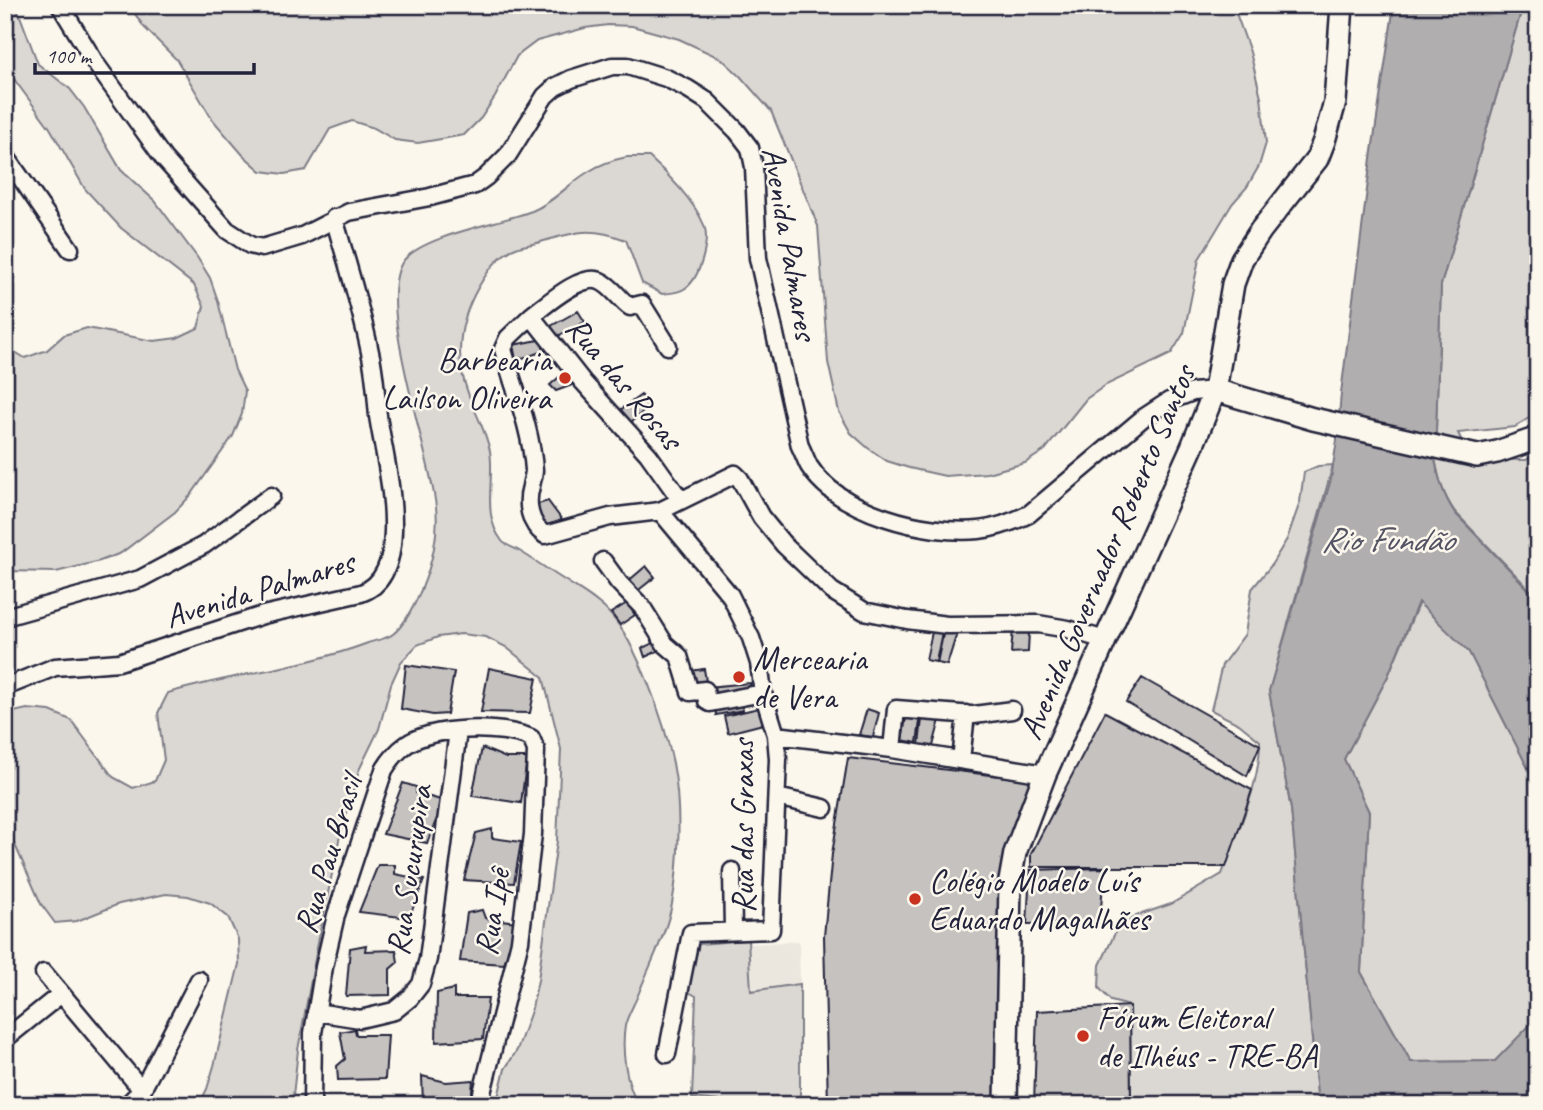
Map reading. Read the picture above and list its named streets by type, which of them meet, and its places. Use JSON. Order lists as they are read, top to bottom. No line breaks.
{"streets":{"main road":["Avenida Governador Roberto Santos"],"street":["Avenida Palmares","Rua das Rosas","Rua das Graxas","Rua Pau Brasil","Rua Sucurupira","Rua Ipê"]},"crossings":[["Avenida Palmares","Avenida Governador Roberto Santos"],["Rua Pau Brasil","Rua Sucurupira"],["Rua Pau Brasil","Rua Ipê"]],"water":["Rio Fundão"],"places":["Barbearia Lailson Oliveira","Mercearia de Vera","Colégio Modelo Luís Eduardo Magalhães","Fórum Eleitoral de Ilhéus - TRE-BA"],"scale_bar":"100 m"}
